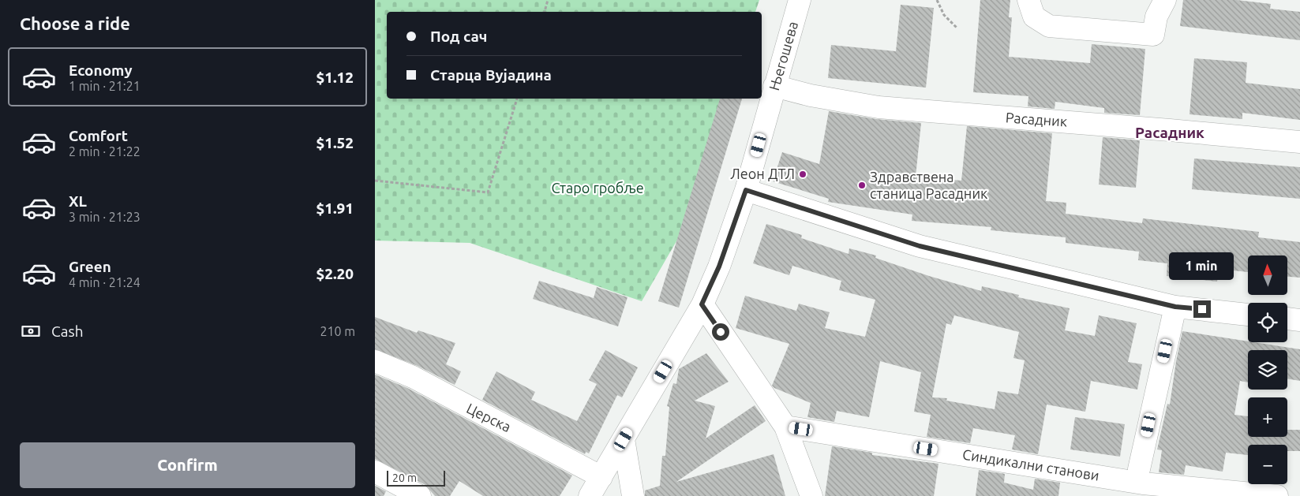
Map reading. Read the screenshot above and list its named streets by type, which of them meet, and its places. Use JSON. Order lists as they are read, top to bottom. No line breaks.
{"streets":{"street":["Његошева","Расадник","Церска","Синдикални станови"]},"crossings":[["Његошева","Расадник"],["Његошева","Церска"]],"districts":["Расадник"],"parks":["Старо гробље"],"places":["Леон ДТЛ","Здравствена станица Расадник"],"scale_bar":"20 m","north":"top","page":{"heading":"Choose a ride","banner":["Под сач","Старца Вујадина"],"list":[{"name":"Economy","note":"1 min · 21:21","value":"$1.12"},{"name":"Comfort","note":"2 min · 21:22","value":"$1.52"},{"name":"XL","note":"3 min · 21:23","value":"$1.91"},{"name":"Green","note":"4 min · 21:24","value":"$2.20"}],"bubble":"1 min","map_buttons":["+","−"],"pay":["Cash","210 m"],"buttons":"Confirm","scale":"20 m"}}
